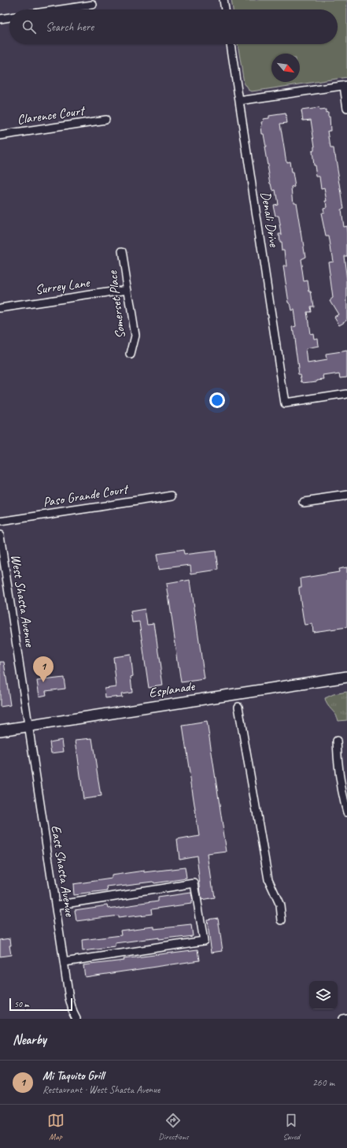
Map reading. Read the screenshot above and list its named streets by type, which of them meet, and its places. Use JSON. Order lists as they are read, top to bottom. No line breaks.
{"streets":{"main road":["Esplanade"],"street":["Clarence Court","Denali Drive","Surrey Lane","Somerset Place","Paso Grande Court","West Shasta Avenue","East Shasta Avenue"]},"crossings":[["Surrey Lane","Somerset Place"],["West Shasta Avenue","Esplanade"],["West Shasta Avenue","East Shasta Avenue"],["Esplanade","East Shasta Avenue"]],"scale_bar":"50 m","north":"bottom right","page":{"search":"Search here","pins":"1","scale":"50 m","heading":"Nearby","list":[{"mark":"1","name":"Mi Taquito Grill","note":"Restaurant · West Shasta Avenue","value":"260 m"}],"nav":["Map","Directions","Saved"]}}
